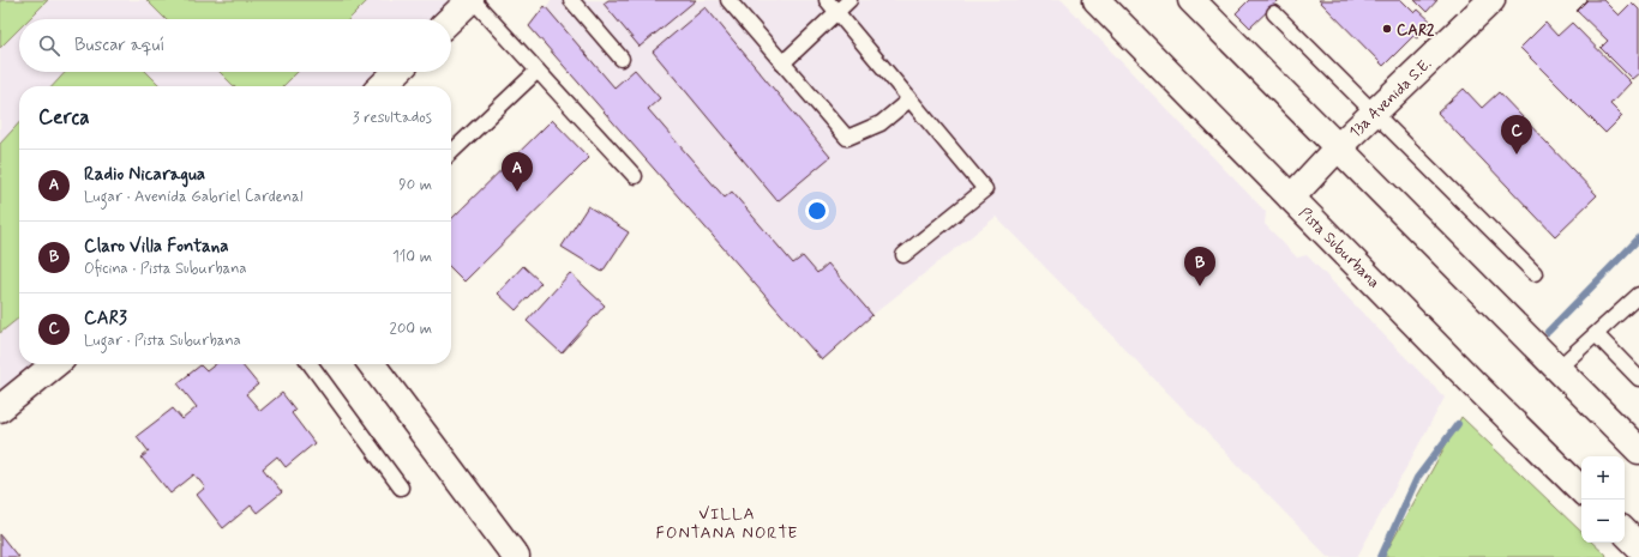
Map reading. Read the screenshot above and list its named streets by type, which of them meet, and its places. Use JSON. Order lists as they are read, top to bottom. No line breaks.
{"streets":{"main road":["13a Avenida S.E.","Pista Suburbana"]},"crossings":[["13a Avenida S.E.","Pista Suburbana"]],"districts":["VILLA FONTANA NORTE"],"places":["CAR2"],"page":{"search":"Buscar aquí","heading":["Cerca","3 resultados"],"pins":["C","A","B"],"list":[{"mark":"A","name":"Radio Nicaragua","note":"Lugar · Avenida Gabriel Cardenal","value":"90 m"},{"mark":"B","name":"Claro Villa Fontana","note":"Oficina · Pista Suburbana","value":"110 m"},{"mark":"C","name":"CAR3","note":"Lugar · Pista Suburbana","value":"200 m"}],"map_buttons":["+","−"]}}
